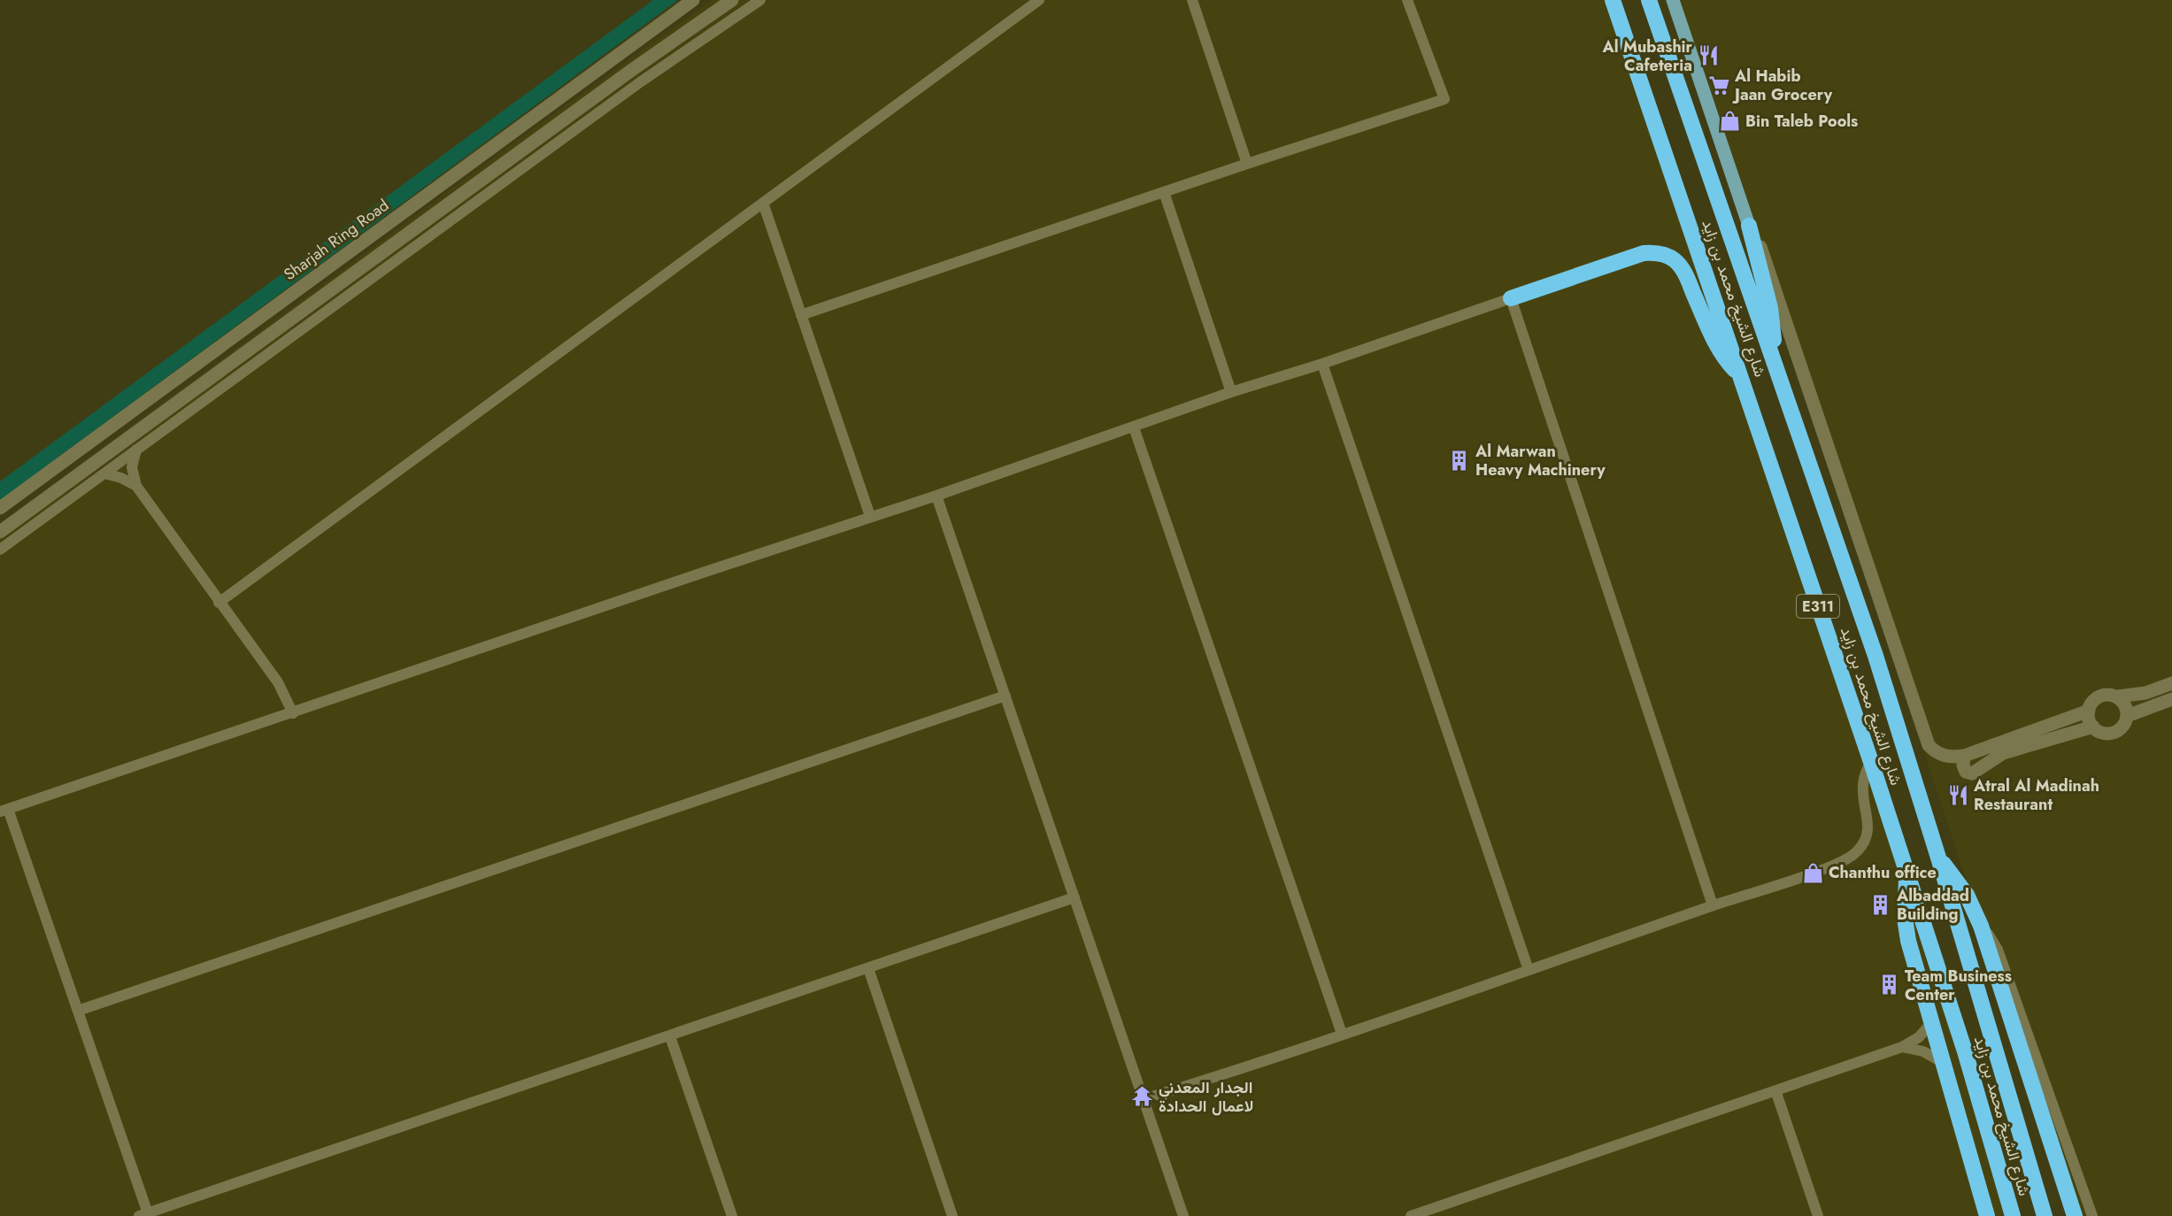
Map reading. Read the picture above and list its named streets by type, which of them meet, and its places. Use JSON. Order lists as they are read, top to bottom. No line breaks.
{"streets":{"highway":["شارع الشيخ محمد بن زايد","E311"],"street":["Sharjah Ring Road"]},"places":{"restaurant":["Al Mubashir Cafeteria","Atral Al Madinah Restaurant"],"supermarket":["Al Habib Jaan Grocery"],"shop":["Bin Taleb Pools","Chanthu office"],"building":["Al Marwan Heavy Machinery","Albaddad Building","Team Business Center"],"temple":["الجدار المعدني لاعمال الحدادة"]}}
